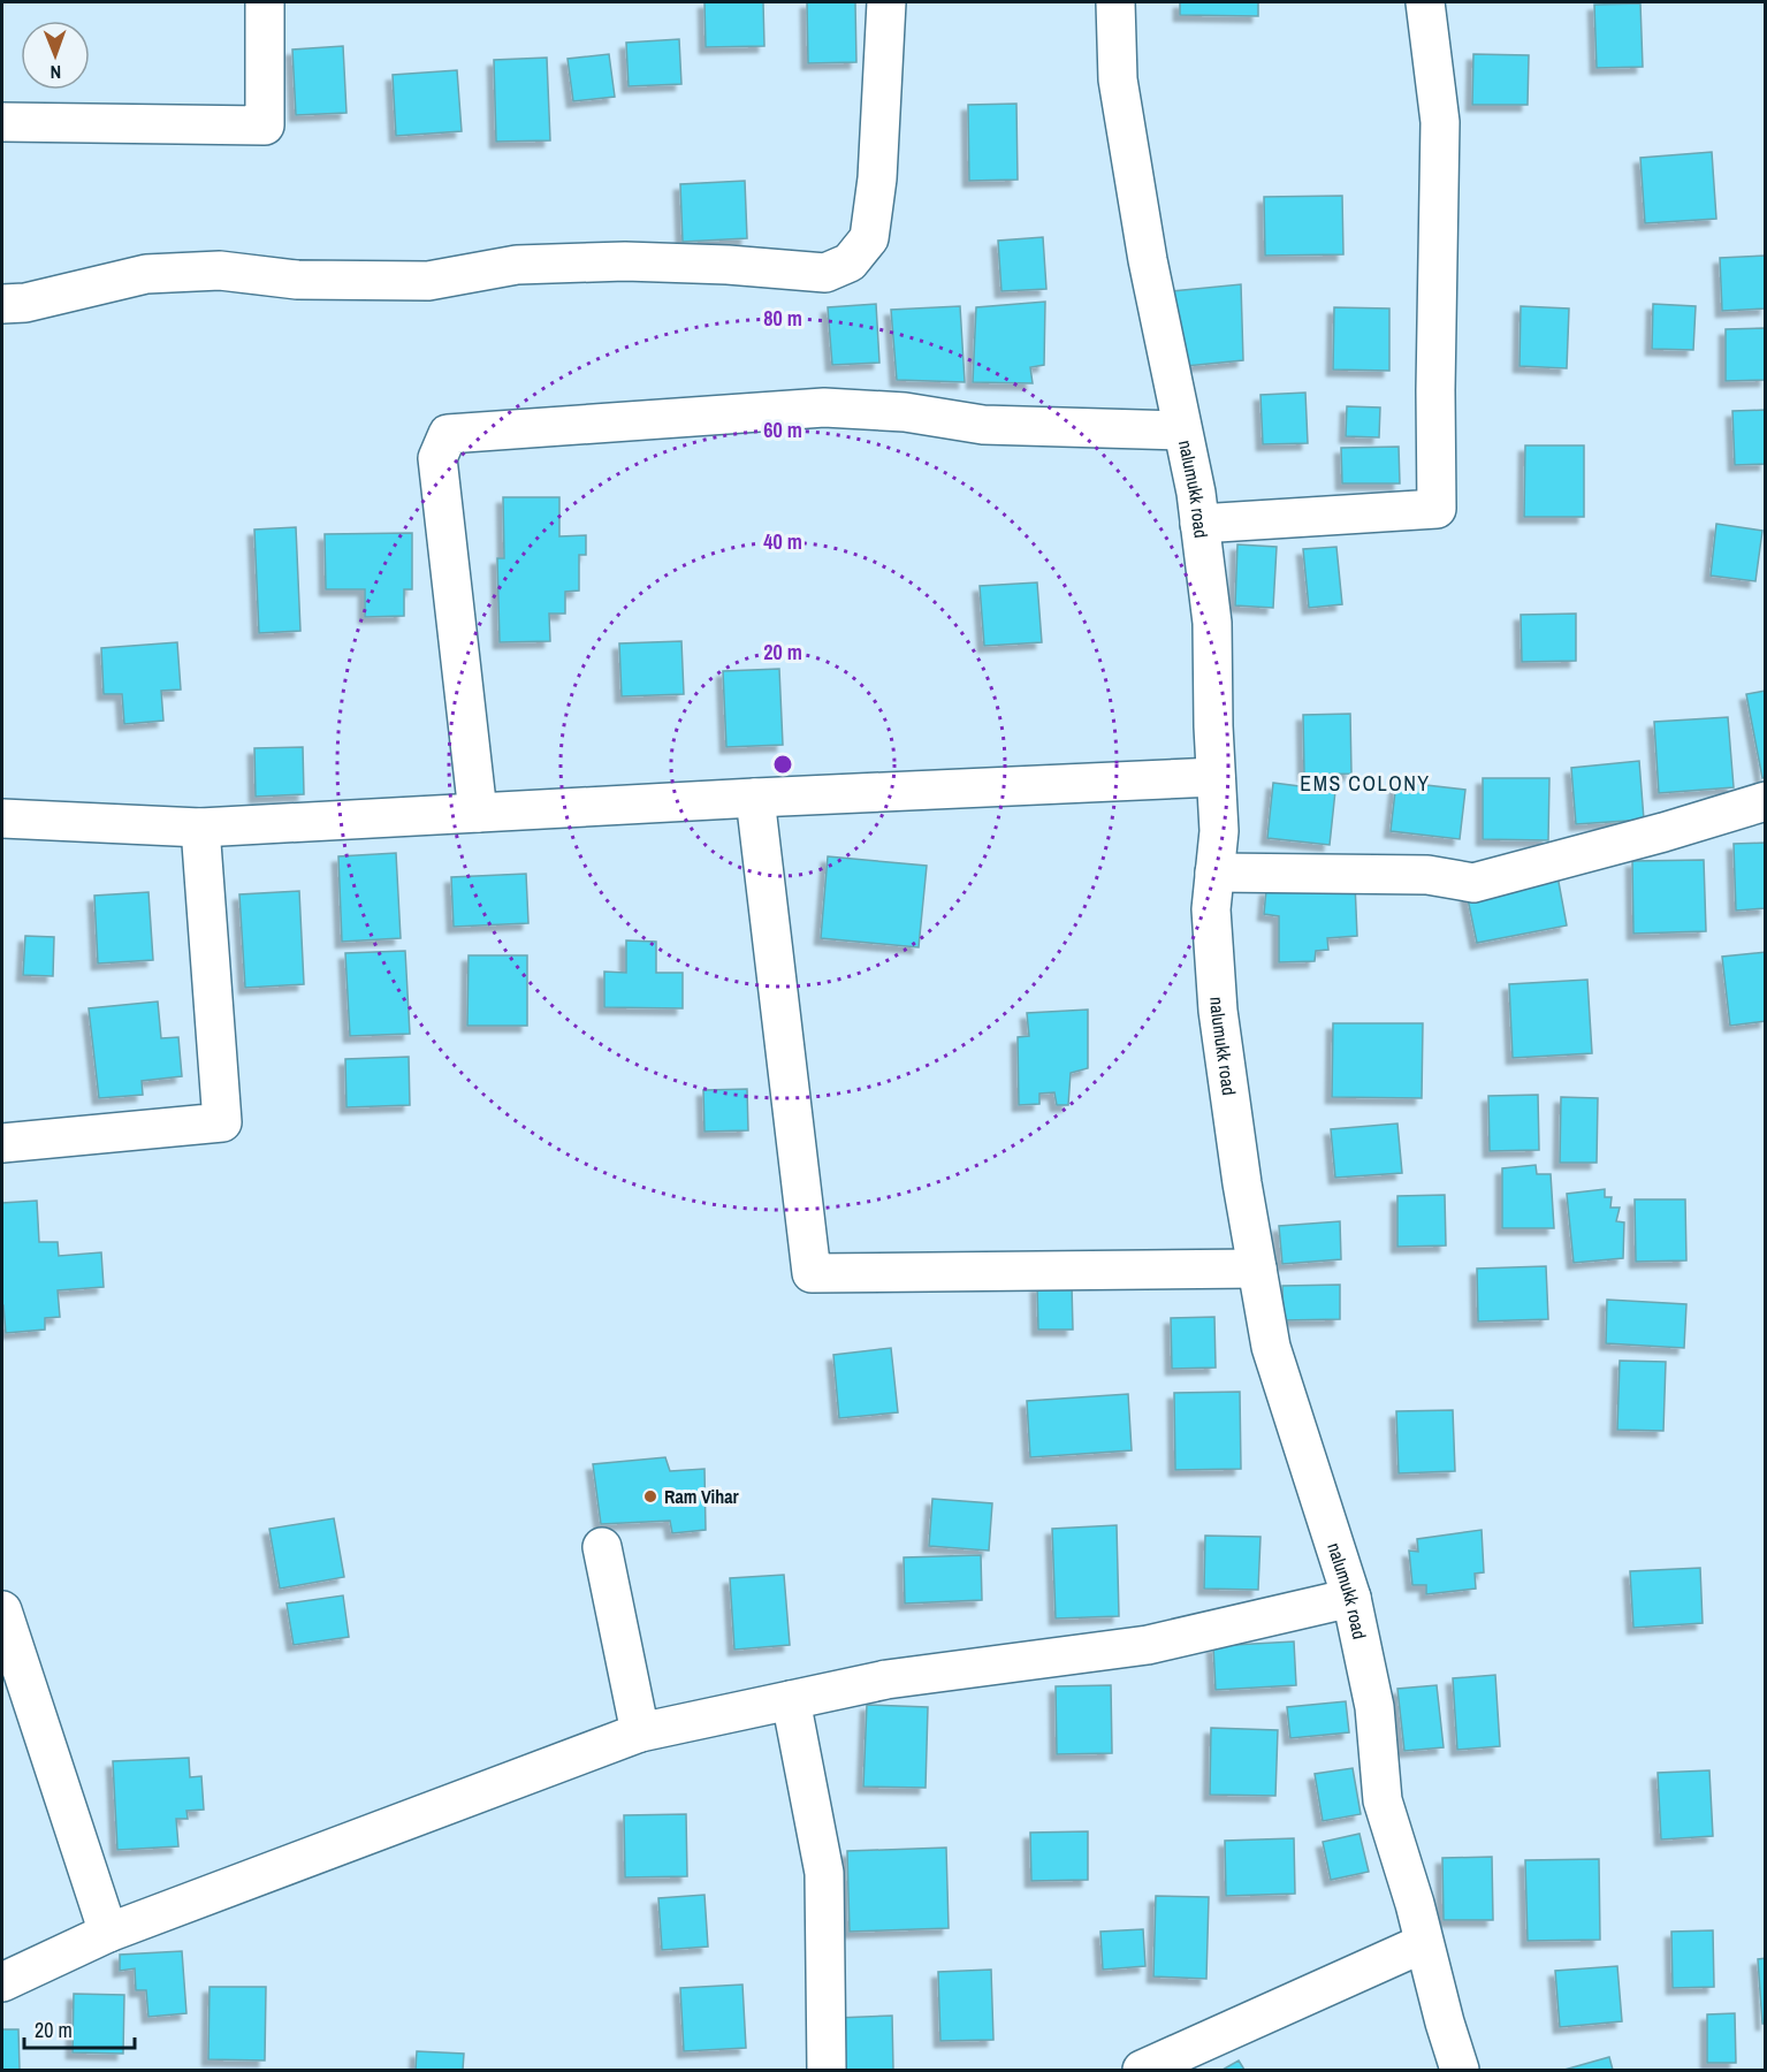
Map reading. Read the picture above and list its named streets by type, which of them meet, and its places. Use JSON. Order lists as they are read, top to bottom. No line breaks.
{"streets":{"street":["nalumukk road"]},"districts":["EMS COLONY"],"places":["Ram Vihar"],"scale_bar":"20 m","north":"bottom","rings":["80 m","60 m","40 m","20 m"]}
